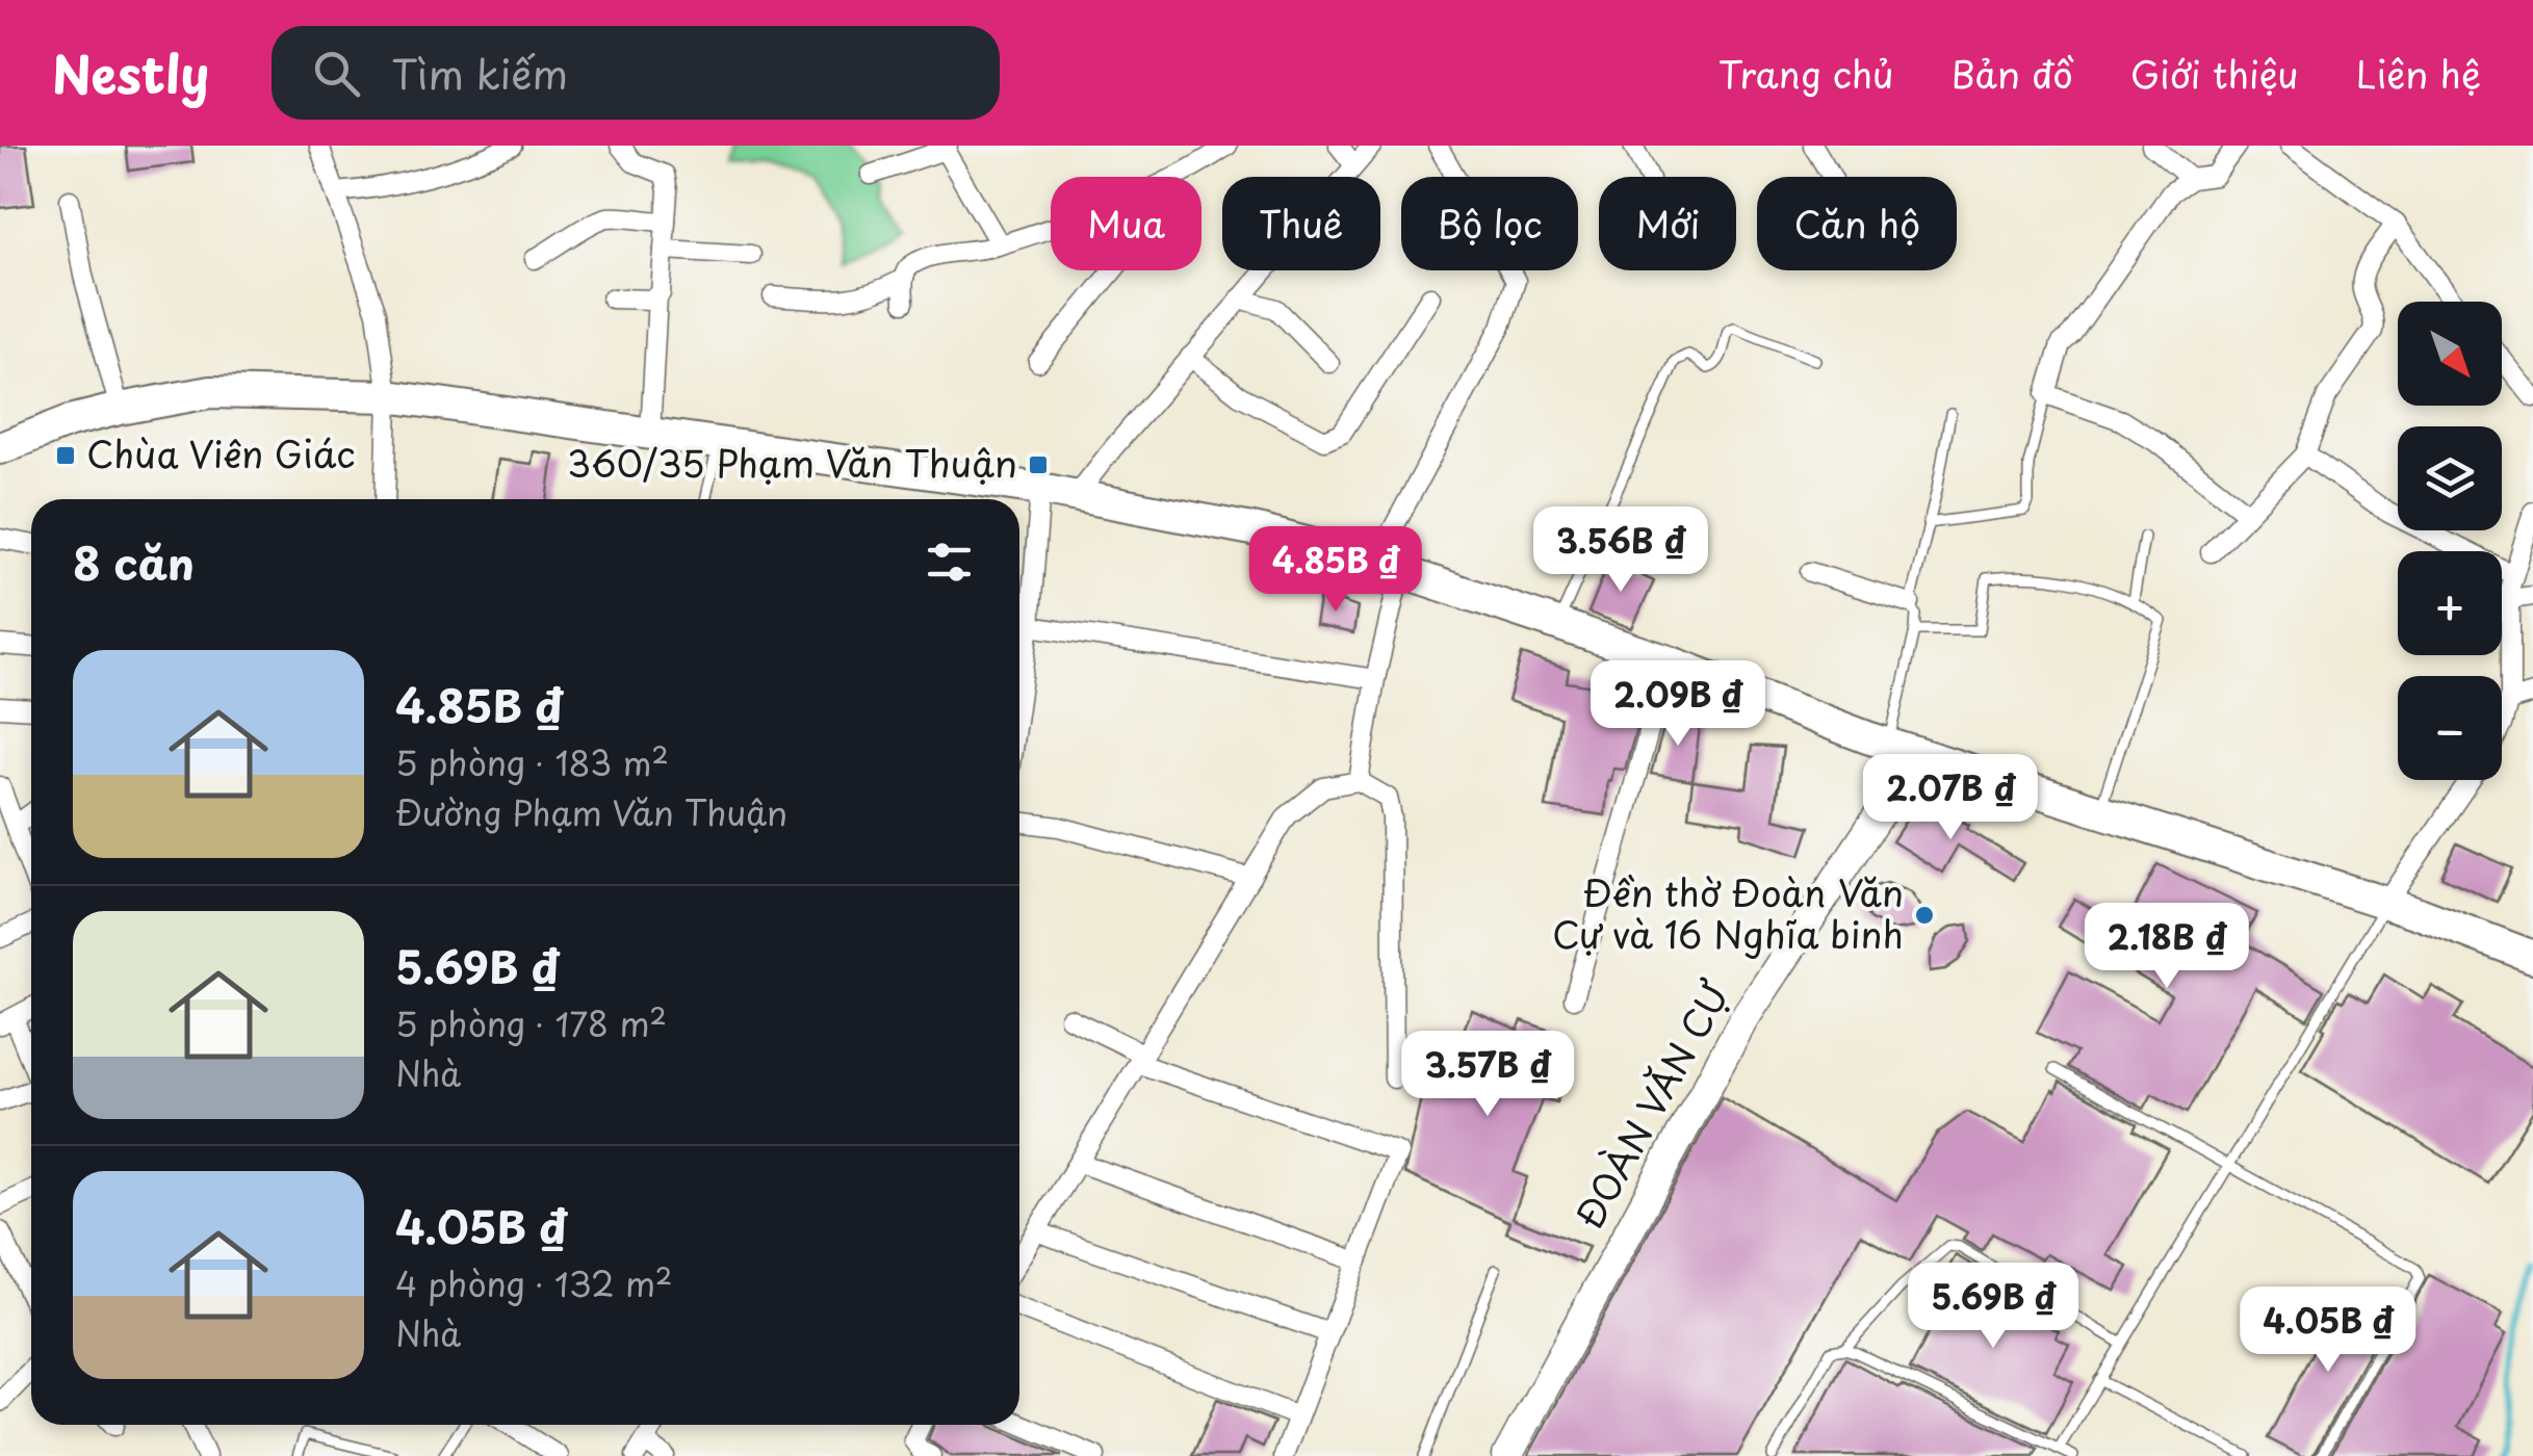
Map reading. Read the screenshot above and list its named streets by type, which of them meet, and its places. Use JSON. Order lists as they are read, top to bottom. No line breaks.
{"streets":{"street":["ĐOÀN VĂN CỰ"]},"places":{"transit":["Chùa Viên Giác","360/35 Phạm Văn Thuận"],"other":["Đền thờ Đoàn Văn Cự và 16 Nghĩa binh"]},"north":"bottom right","page":{"header":"Nestly","search":"Tìm kiếm","nav":["Trang chủ","Bản đồ","Giới thiệu","Liên hệ"],"chip":["Mua","Thuê","Bộ lọc","Mới","Căn hộ"],"map_buttons":["+","−"],"heading":"8 căn","price":["3.56B ₫","4.85B ₫","2.09B ₫","2.07B ₫","2.18B ₫","3.57B ₫","5.69B ₫","4.05B ₫"],"list":[{"name":"4.85B ₫","note":"5 phòng · 183 m² · Đường Phạm Văn Thuận"},{"name":"5.69B ₫","note":"5 phòng · 178 m² · Nhà"},{"name":"4.05B ₫","note":"4 phòng · 132 m² · Nhà"}]}}
